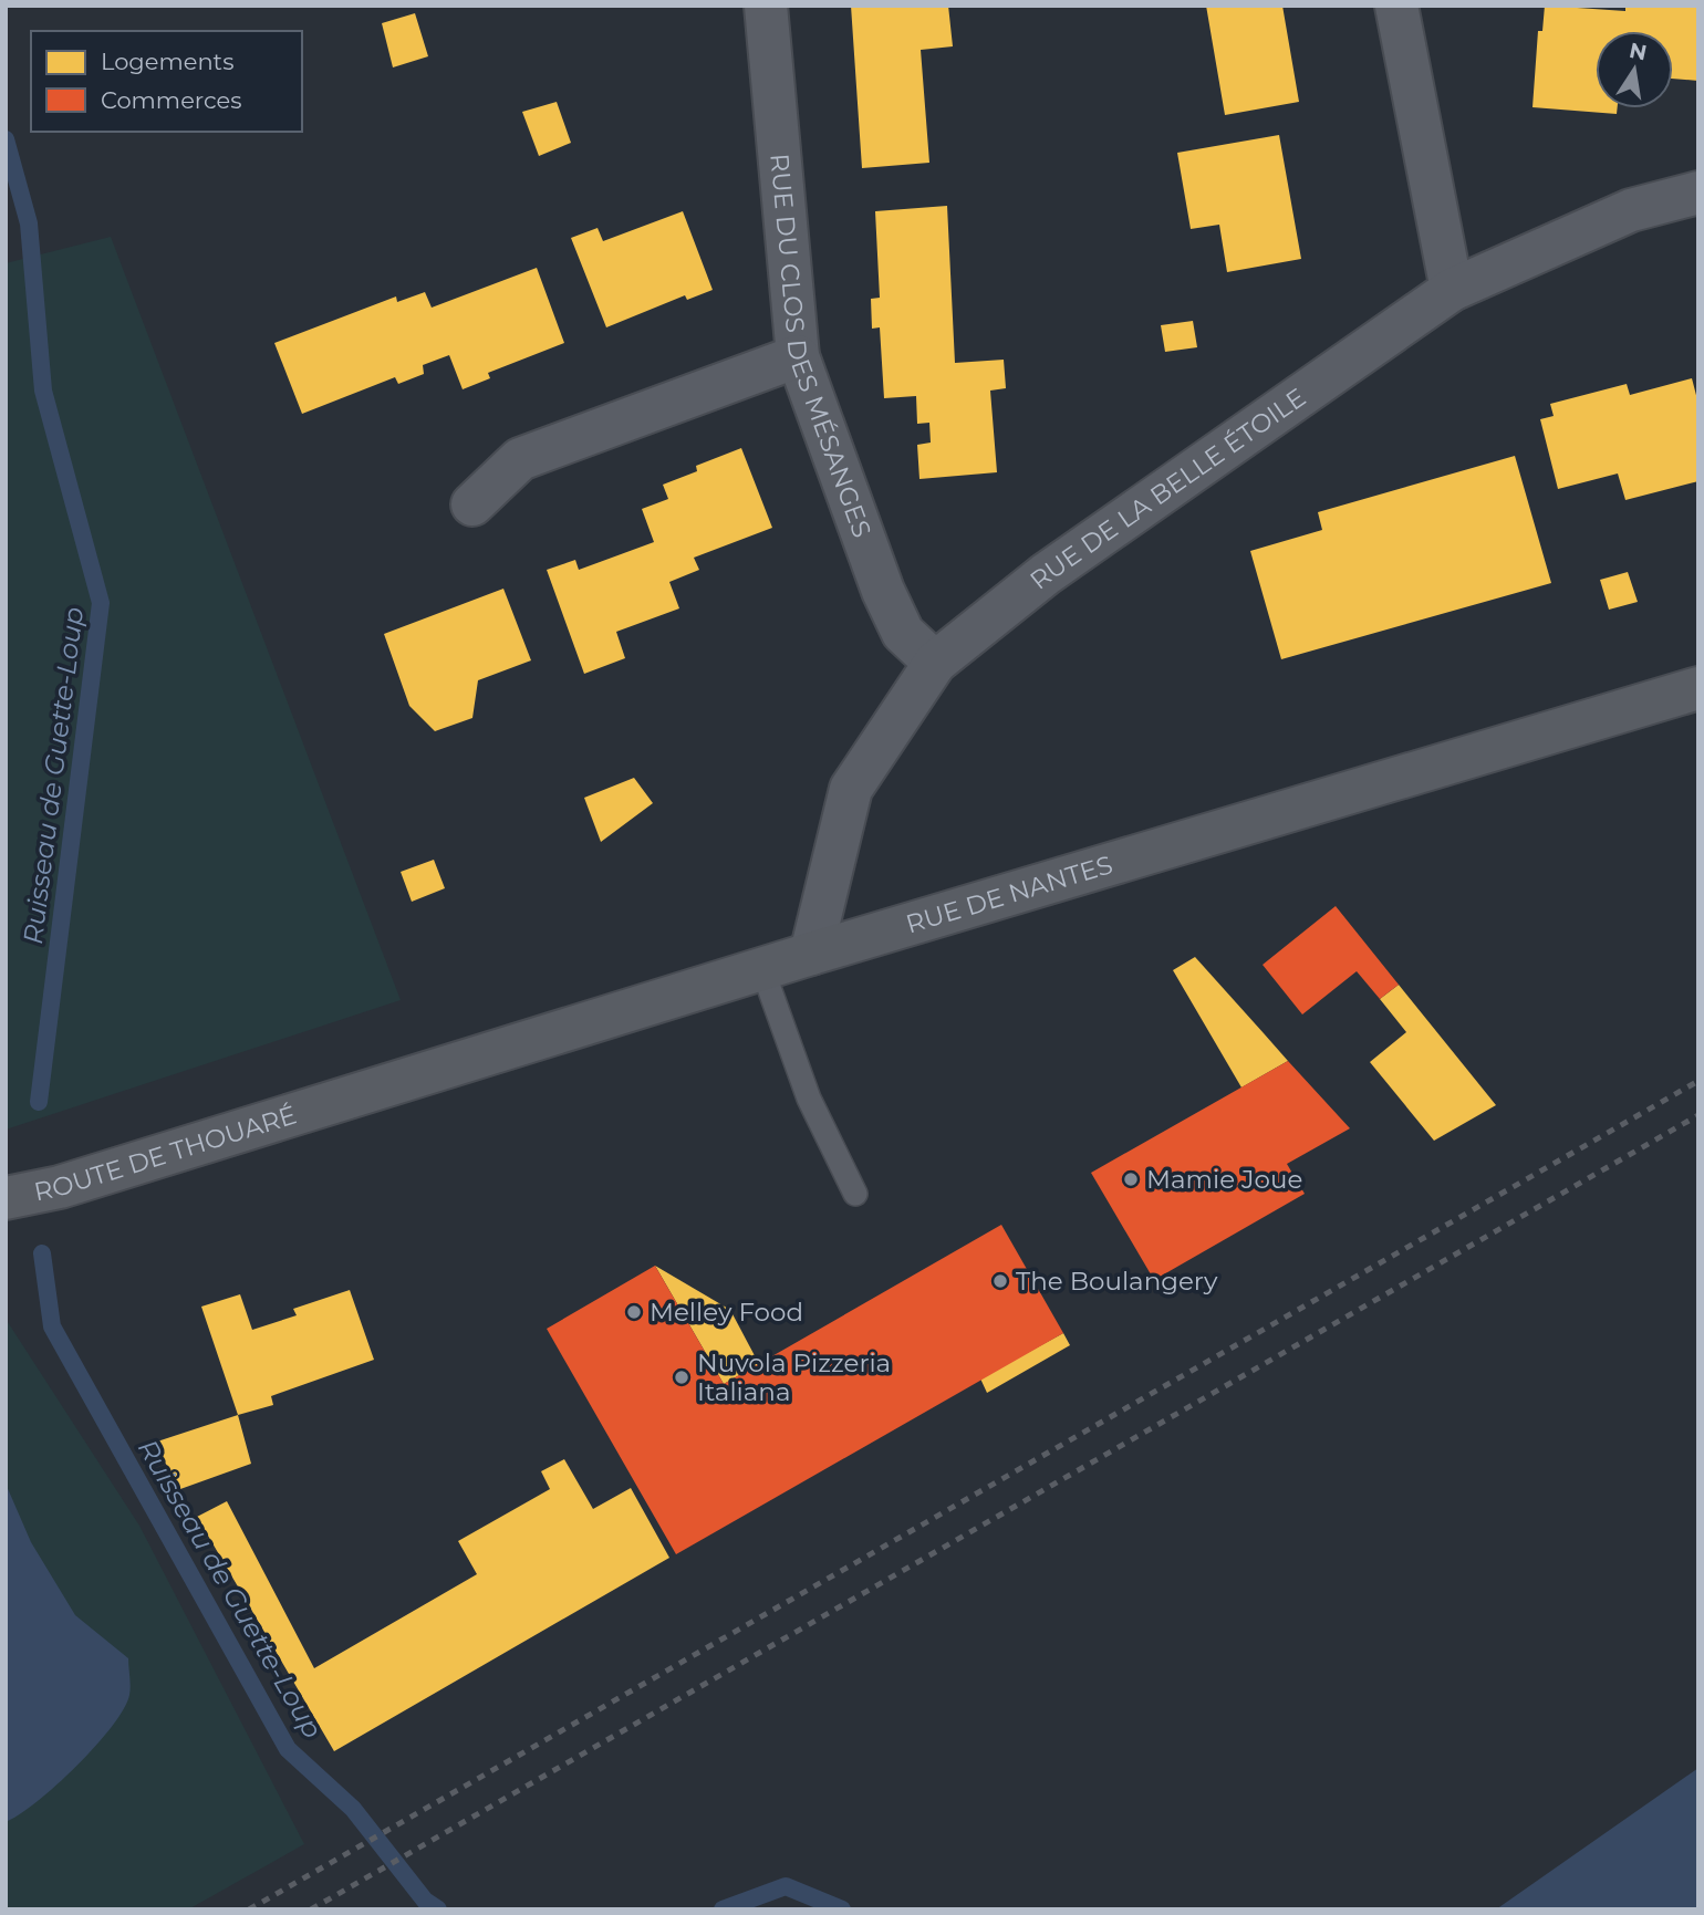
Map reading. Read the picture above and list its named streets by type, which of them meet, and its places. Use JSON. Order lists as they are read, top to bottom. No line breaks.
{"streets":{"street":["RUE DU CLOS DES MÉSANGES","RUE DE LA BELLE ÉTOILE","RUE DE NANTES","ROUTE DE THOUARÉ"]},"crossings":[["RUE DU CLOS DES MÉSANGES","RUE DE LA BELLE ÉTOILE"],["RUE DE LA BELLE ÉTOILE","RUE DE NANTES"],["RUE DE NANTES","ROUTE DE THOUARÉ"]],"water":["Ruisseau de Guette-Loup"],"places":["Mamie Joue","The Boulangery","Melley Food","Nuvola Pizzeria Italiana"],"legend":["Logements","Commerces"],"north":"top"}
